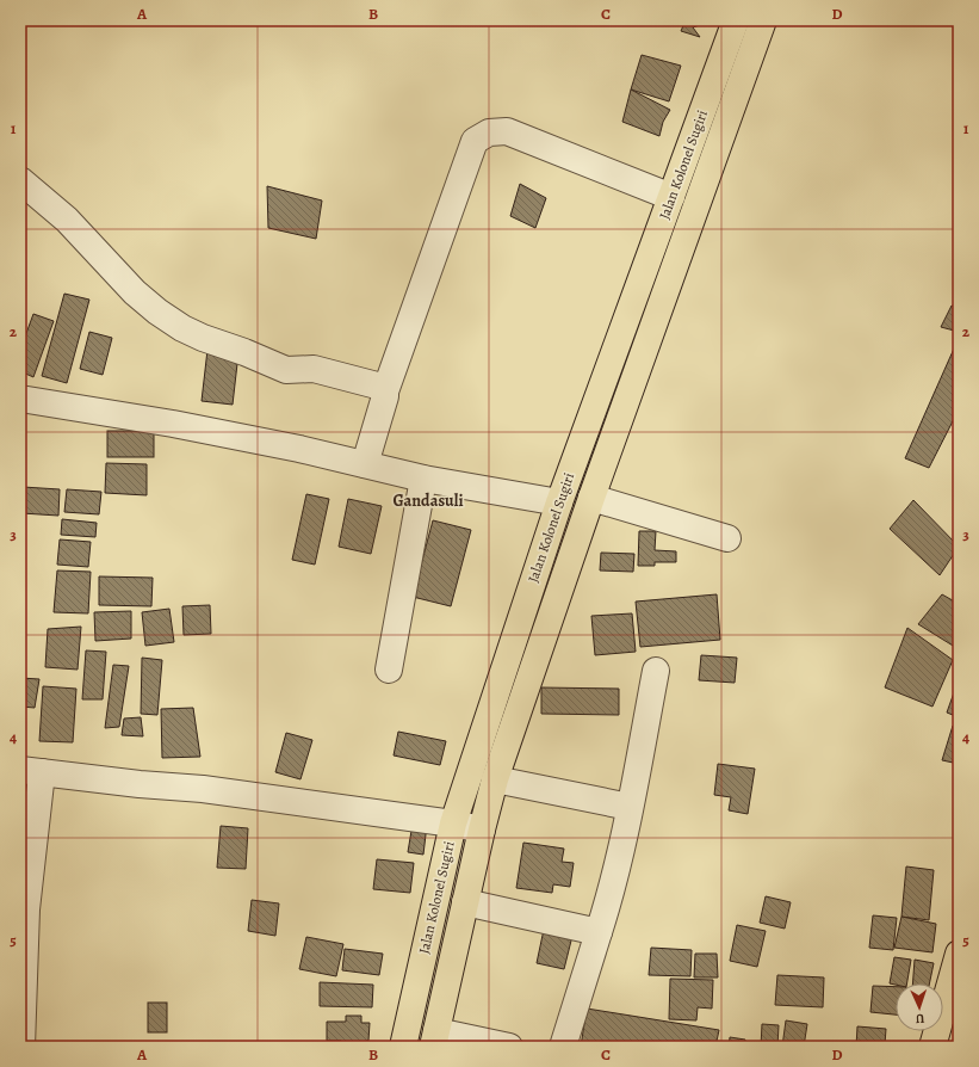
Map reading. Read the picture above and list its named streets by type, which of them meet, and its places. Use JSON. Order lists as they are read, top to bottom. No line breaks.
{"streets":{"main road":["Jalan Kolonel Sugiri"]},"districts":["Gandasuli"],"north":"bottom","grid":{"columns":["A","B","C","D"],"rows":["1","2","3","4","5"]}}
